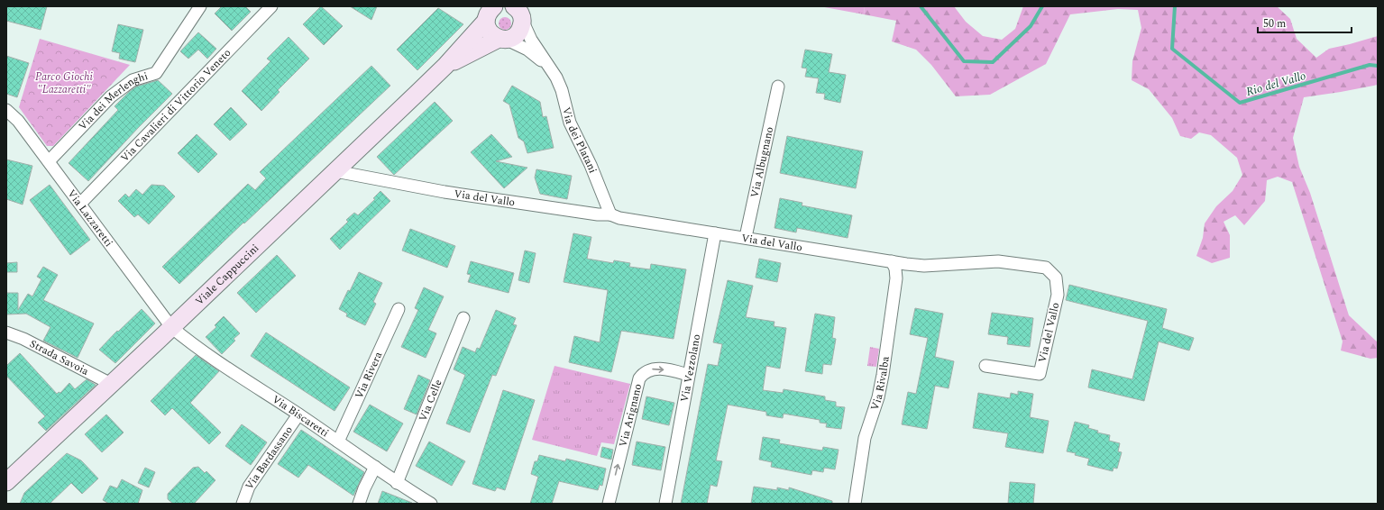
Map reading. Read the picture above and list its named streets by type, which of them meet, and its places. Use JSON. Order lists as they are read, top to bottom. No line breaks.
{"streets":{"street":["Via dei Merlenghi","Via Cavalieri di Vittorio Veneto","Via dei Platani","Via Albugnano","Via del Vallo","Via Lazzaretti","Viale Cappuccini","Strada Savoia","Via Vezzolano","Via Rivera","Via Rivalba","Via Celle","Via Arignano","Via Biscaretti","Via Bardassano"]},"crossings":[["Via dei Merlenghi","Via Lazzaretti"],["Via Cavalieri di Vittorio Veneto","Via Lazzaretti"],["Via dei Platani","Via del Vallo"],["Via dei Platani","Viale Cappuccini"],["Via Albugnano","Via del Vallo"],["Via del Vallo","Viale Cappuccini"],["Via del Vallo","Via Vezzolano"],["Via del Vallo","Via Rivalba"],["Via Lazzaretti","Viale Cappuccini"],["Via Lazzaretti","Via Biscaretti"],["Viale Cappuccini","Strada Savoia"],["Viale Cappuccini","Via Biscaretti"],["Via Vezzolano","Via Arignano"],["Via Rivera","Via Biscaretti"],["Via Celle","Via Biscaretti"],["Via Biscaretti","Via Bardassano"]],"one_way":["Via Arignano"],"water":["Rio del Vallo"],"parks":["Parco Giochi \"Lazzaretti\""],"scale_bar":"50 m"}
